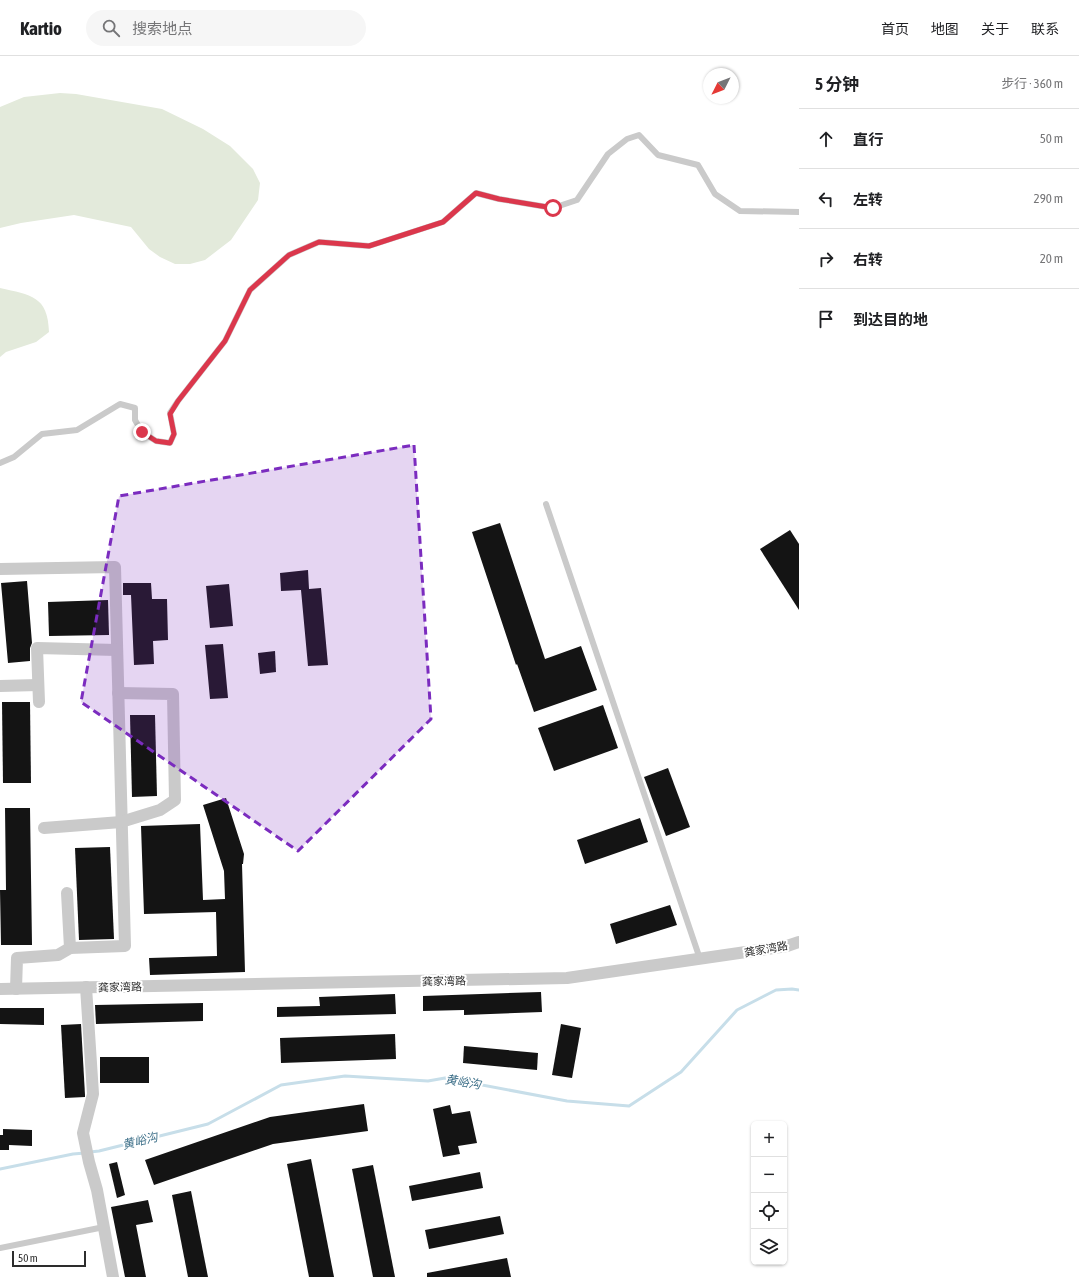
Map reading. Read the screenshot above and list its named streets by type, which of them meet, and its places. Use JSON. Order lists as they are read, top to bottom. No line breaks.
{"streets":{"street":["龚家湾路"]},"water":["黄峪沟"],"scale_bar":"50 m","north":"bottom left","page":{"header":"Kartio","search":"搜索地点","nav":["首页","地图","关于","联系"],"heading":["5 分钟","步行 · 360 m"],"list":[["直行","50 m"],["左转","290 m"],["右转","20 m"],"到达目的地"],"map_buttons":["+","−"],"scale":"50 m"}}
